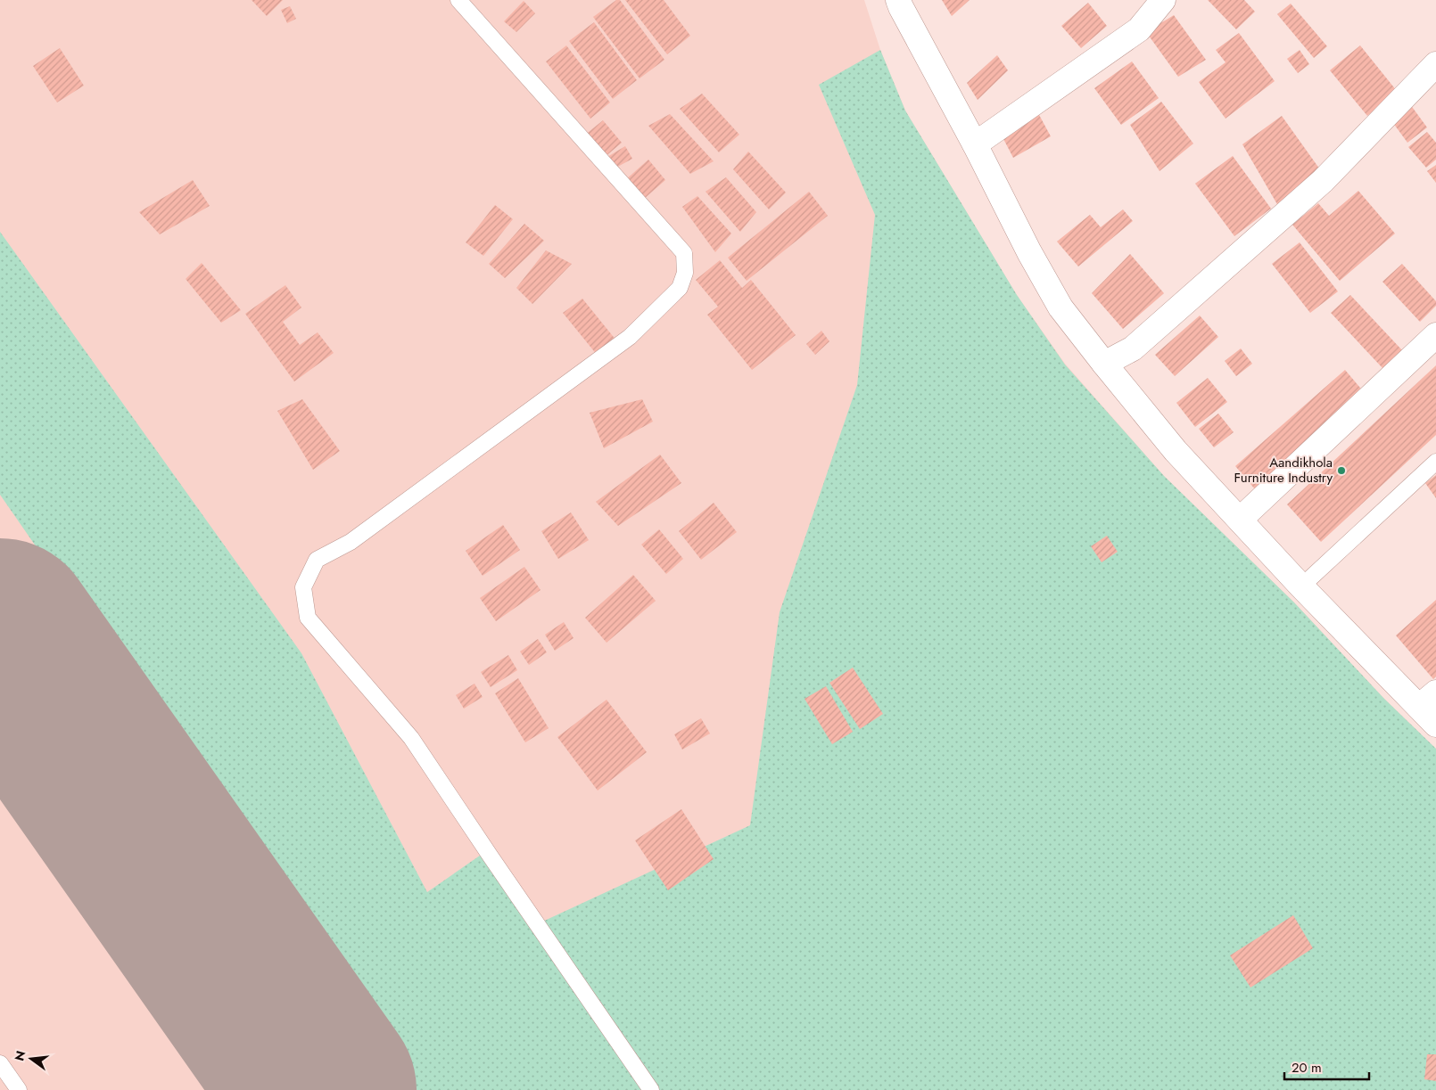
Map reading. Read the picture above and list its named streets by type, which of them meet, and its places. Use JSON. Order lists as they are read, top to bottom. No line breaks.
{"places":["Aandikhola Furniture Industry"],"scale_bar":"20 m","north":"left"}
